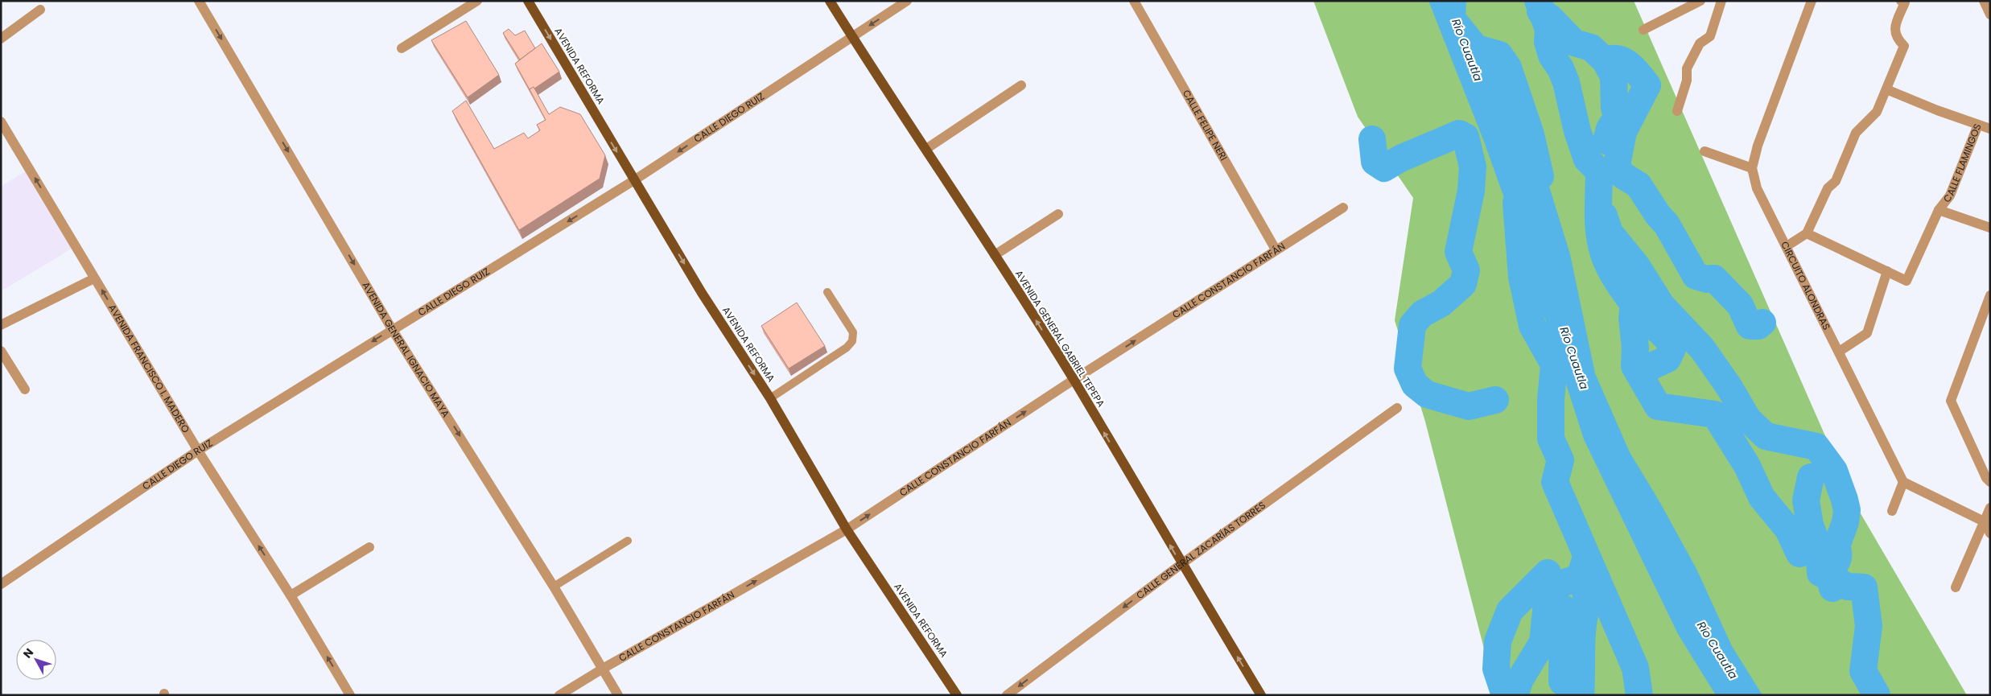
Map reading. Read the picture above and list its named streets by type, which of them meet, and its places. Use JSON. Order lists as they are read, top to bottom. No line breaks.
{"streets":{"main road":["AVENIDA REFORMA","AVENIDA GENERAL GABRIEL TEPEPA"],"street":["CALLE DIEGO RUIZ","CALLE FELIPE NERI","CALLE FLAMINGOS","CALLE CONSTANCIO FARFÁN","CIRCUITO ALONDRAS","AVENIDA GENERAL IGNACIO MAYA","AVENIDA FRANCISCO I. MADERO","CALLE GENERAL ZACARÍAS TORRES"]},"crossings":[["AVENIDA REFORMA","CALLE DIEGO RUIZ"],["AVENIDA REFORMA","CALLE CONSTANCIO FARFÁN"],["CALLE DIEGO RUIZ","AVENIDA GENERAL GABRIEL TEPEPA"],["CALLE DIEGO RUIZ","AVENIDA GENERAL IGNACIO MAYA"],["CALLE DIEGO RUIZ","AVENIDA FRANCISCO I. MADERO"],["CALLE FELIPE NERI","CALLE CONSTANCIO FARFÁN"],["CALLE CONSTANCIO FARFÁN","AVENIDA GENERAL GABRIEL TEPEPA"],["CALLE CONSTANCIO FARFÁN","AVENIDA GENERAL IGNACIO MAYA"],["AVENIDA GENERAL GABRIEL TEPEPA","CALLE GENERAL ZACARÍAS TORRES"]],"one_way":["AVENIDA REFORMA","CALLE DIEGO RUIZ","CALLE CONSTANCIO FARFÁN","AVENIDA GENERAL GABRIEL TEPEPA","AVENIDA GENERAL IGNACIO MAYA","AVENIDA FRANCISCO I. MADERO","CALLE GENERAL ZACARÍAS TORRES"],"water":["Río Cuautla"],"north":"top left"}
